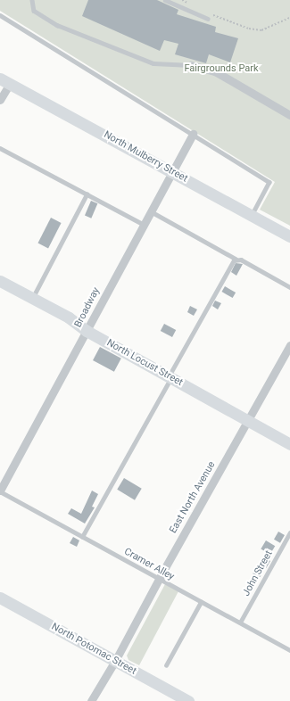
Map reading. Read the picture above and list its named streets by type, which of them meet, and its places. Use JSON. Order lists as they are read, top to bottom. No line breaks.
{"streets":{"main road":["North Mulberry Street","North Locust Street","North Potomac Street"],"street":["Broadway","East North Avenue"],"lane":["Cramer Alley","John Street"]},"crossings":[["North Mulberry Street","Broadway"],["Broadway","North Locust Street"],["Broadway","Cramer Alley"],["North Locust Street","East North Avenue"],["East North Avenue","Cramer Alley"],["East North Avenue","North Potomac Street"],["Cramer Alley","John Street"]],"parks":["Fairgrounds Park"]}
